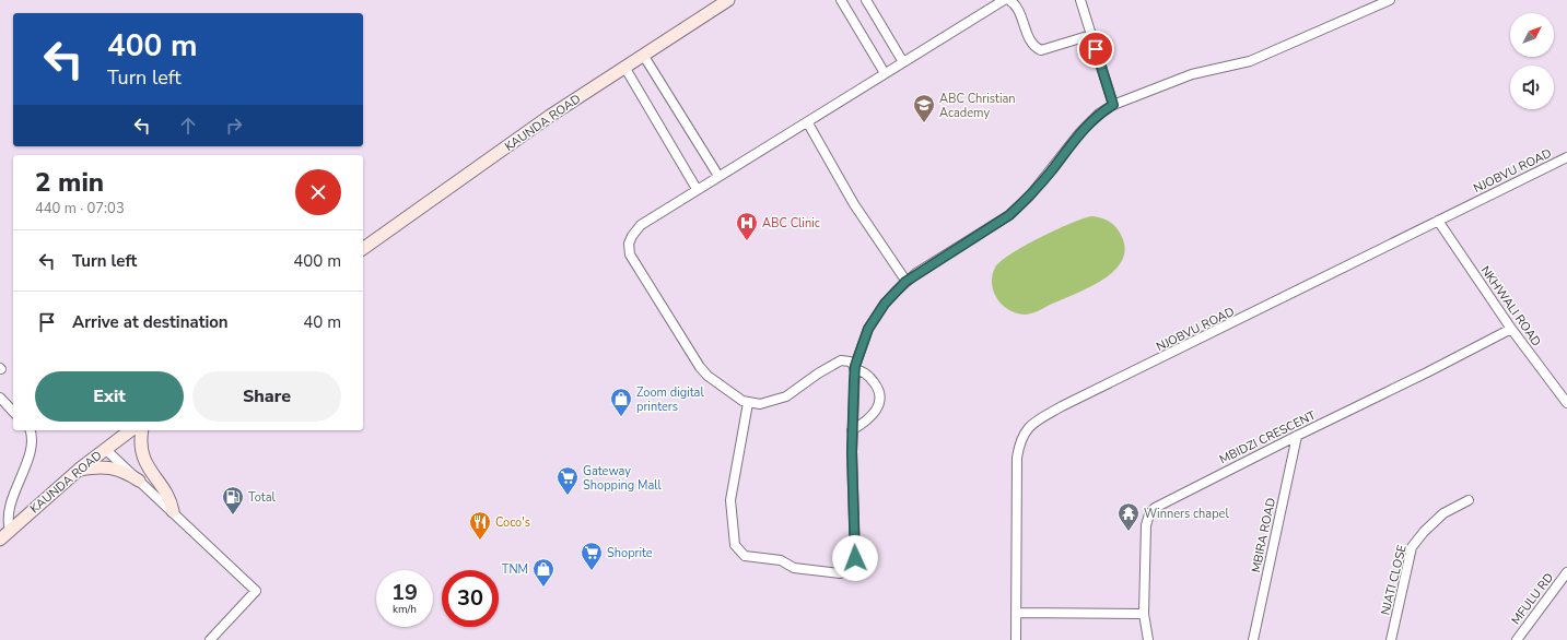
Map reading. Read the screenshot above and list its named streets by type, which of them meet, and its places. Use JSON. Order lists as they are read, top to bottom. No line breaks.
{"streets":{"main road":["KAUNDA ROAD"],"street":["NJOBVU ROAD","NKHWALI ROAD","MBIDZI CRESCENT","MBIRA ROAD","NJATI CLOSE","MFULU RD"]},"crossings":[["NJOBVU ROAD","NKHWALI ROAD"],["NKHWALI ROAD","MBIDZI CRESCENT"],["MBIDZI CRESCENT","MBIRA ROAD"]],"places":{"school or university":["ABC Christian Academy"],"hospital":["ABC Clinic"],"shop":["Zoom digital printers","TNM"],"supermarket":["Gateway Shopping Mall","Shoprite"],"fuel station":["Total"],"temple":["Winners chapel"],"restaurant":["Coco's"]},"north":"top right","page":{"turn":["400 m","Turn left"],"heading":["2 min","440 m · 07:03"],"list":[{"name":"Turn left","value":"400 m"},{"name":"Arrive at destination","value":"40 m"}],"buttons":["Exit","Share"],"speed":"19 km/h","limit":"30"}}
